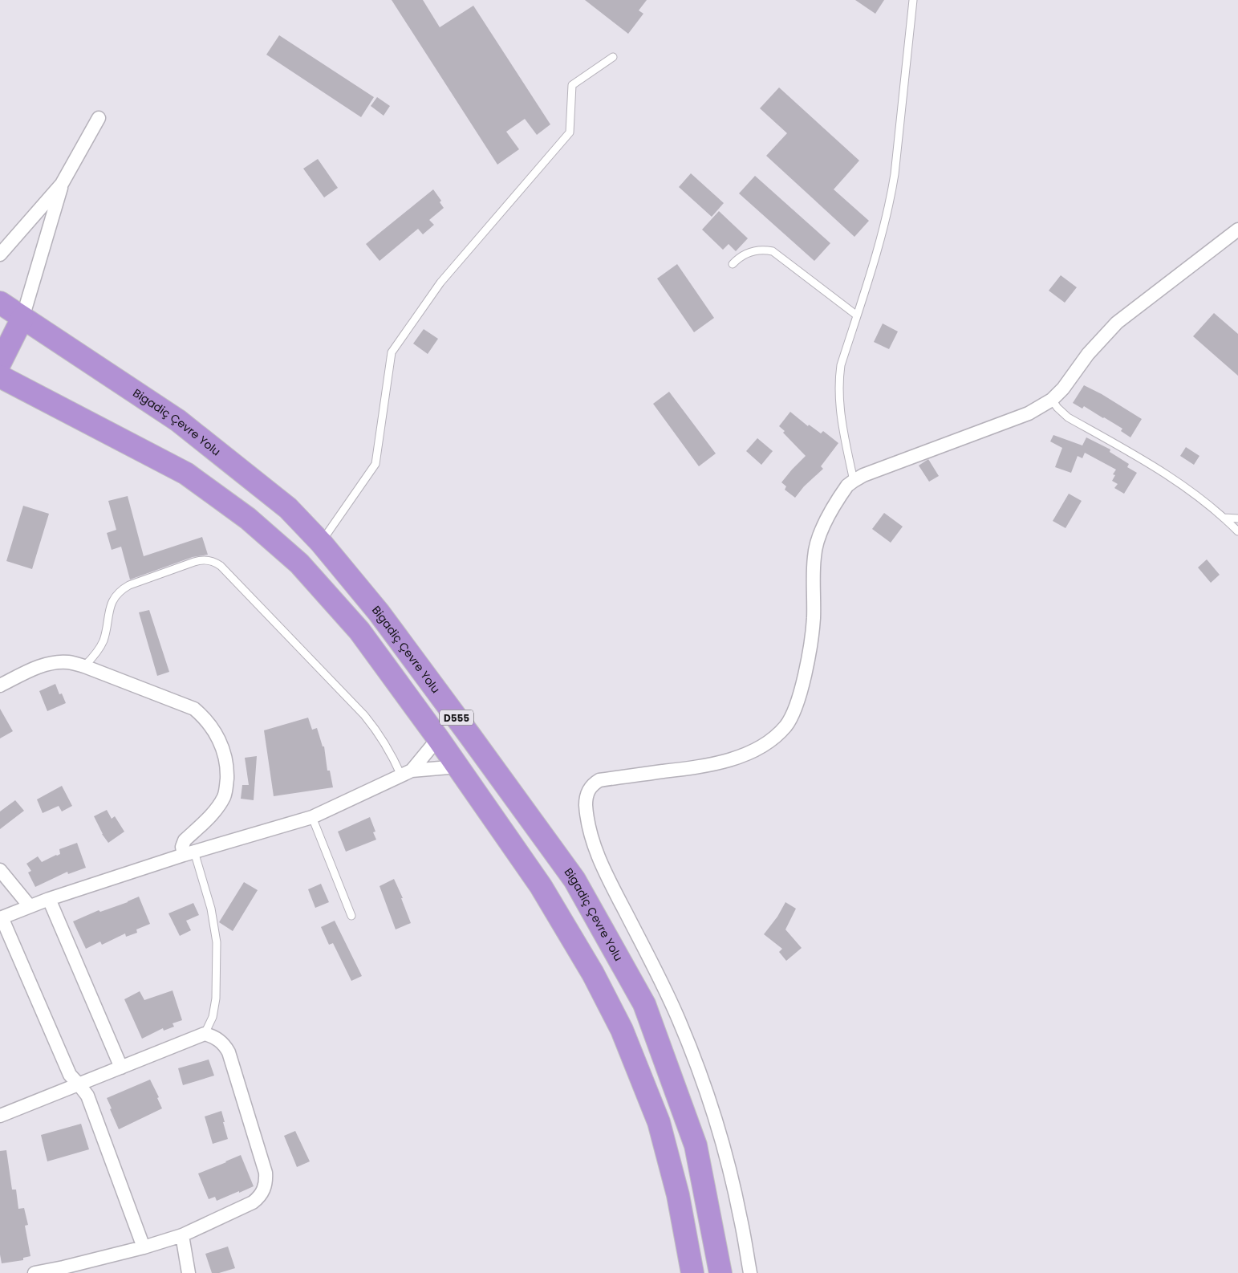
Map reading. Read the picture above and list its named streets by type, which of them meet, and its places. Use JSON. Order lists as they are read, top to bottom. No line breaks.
{"streets":{"highway":["Bigadiç Çevre Yolu","D555"]}}
